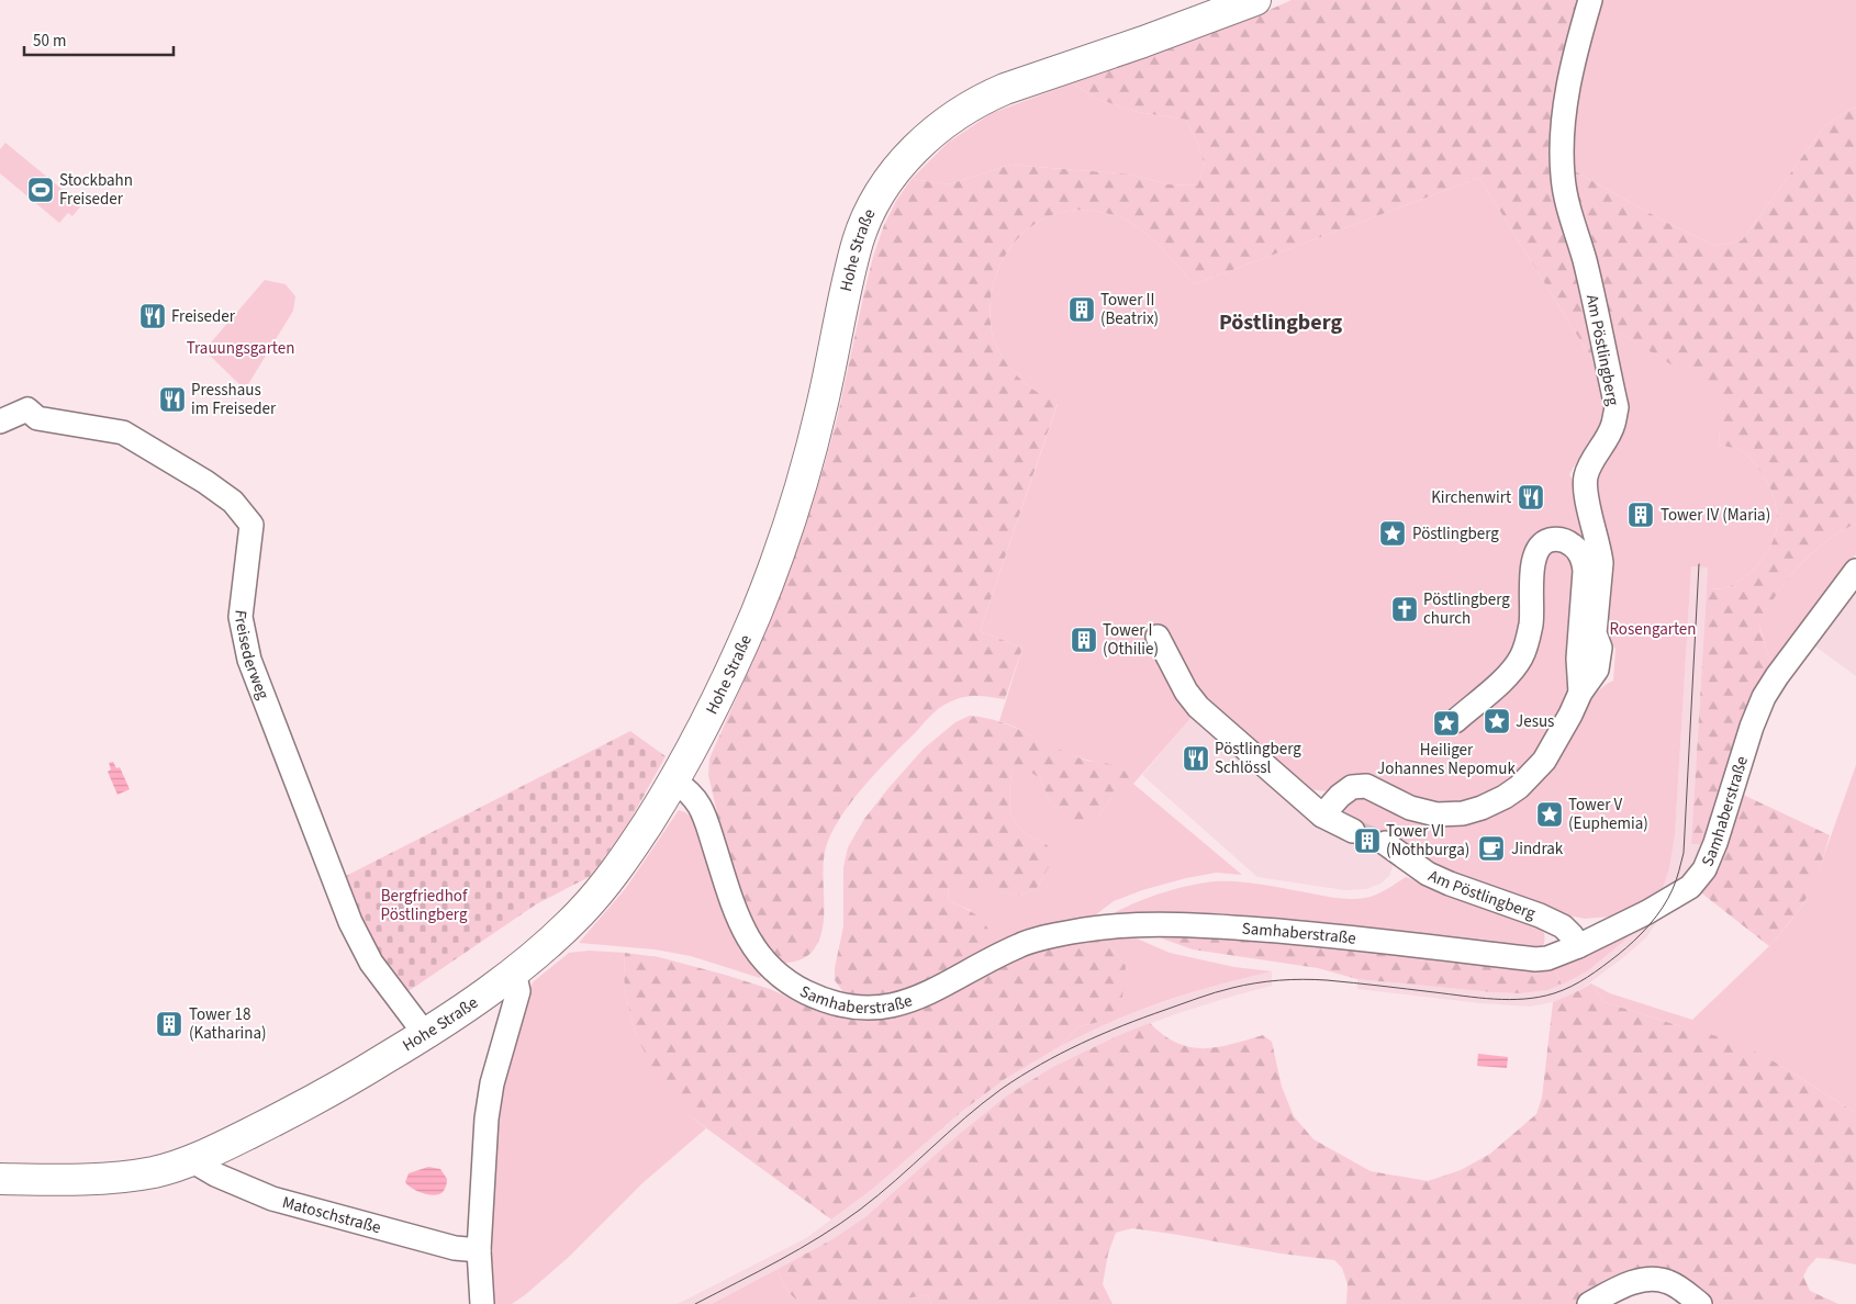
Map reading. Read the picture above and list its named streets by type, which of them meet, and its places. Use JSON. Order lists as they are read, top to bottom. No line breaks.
{"streets":{"main road":["Hohe Straße"],"street":["Am Pöstlingberg","Freisederweg","Samhaberstraße","Matoschstraße"]},"crossings":[["Hohe Straße","Freisederweg"],["Hohe Straße","Samhaberstraße"],["Hohe Straße","Matoschstraße"],["Am Pöstlingberg","Samhaberstraße"]],"districts":["Pöstlingberg"],"parks":["Trauungsgarten","Rosengarten","Bergfriedhof Pöstlingberg"],"places":{"sports":["Stockbahn Freiseder"],"building":["Tower II (Beatrix)","Tower IV (Maria)","Tower I (Othilie)","Tower VI (Nothburga)","Tower 18 (Katharina)"],"restaurant":["Freiseder","Presshaus im Freiseder","Kirchenwirt","Pöstlingberg Schlössl"],"place":["Pöstlingberg","Jesus","Heiliger Johannes Nepomuk","Tower V (Euphemia)"],"church":["Pöstlingberg church"],"cafe":["Jindrak"]},"scale_bar":"50 m"}
